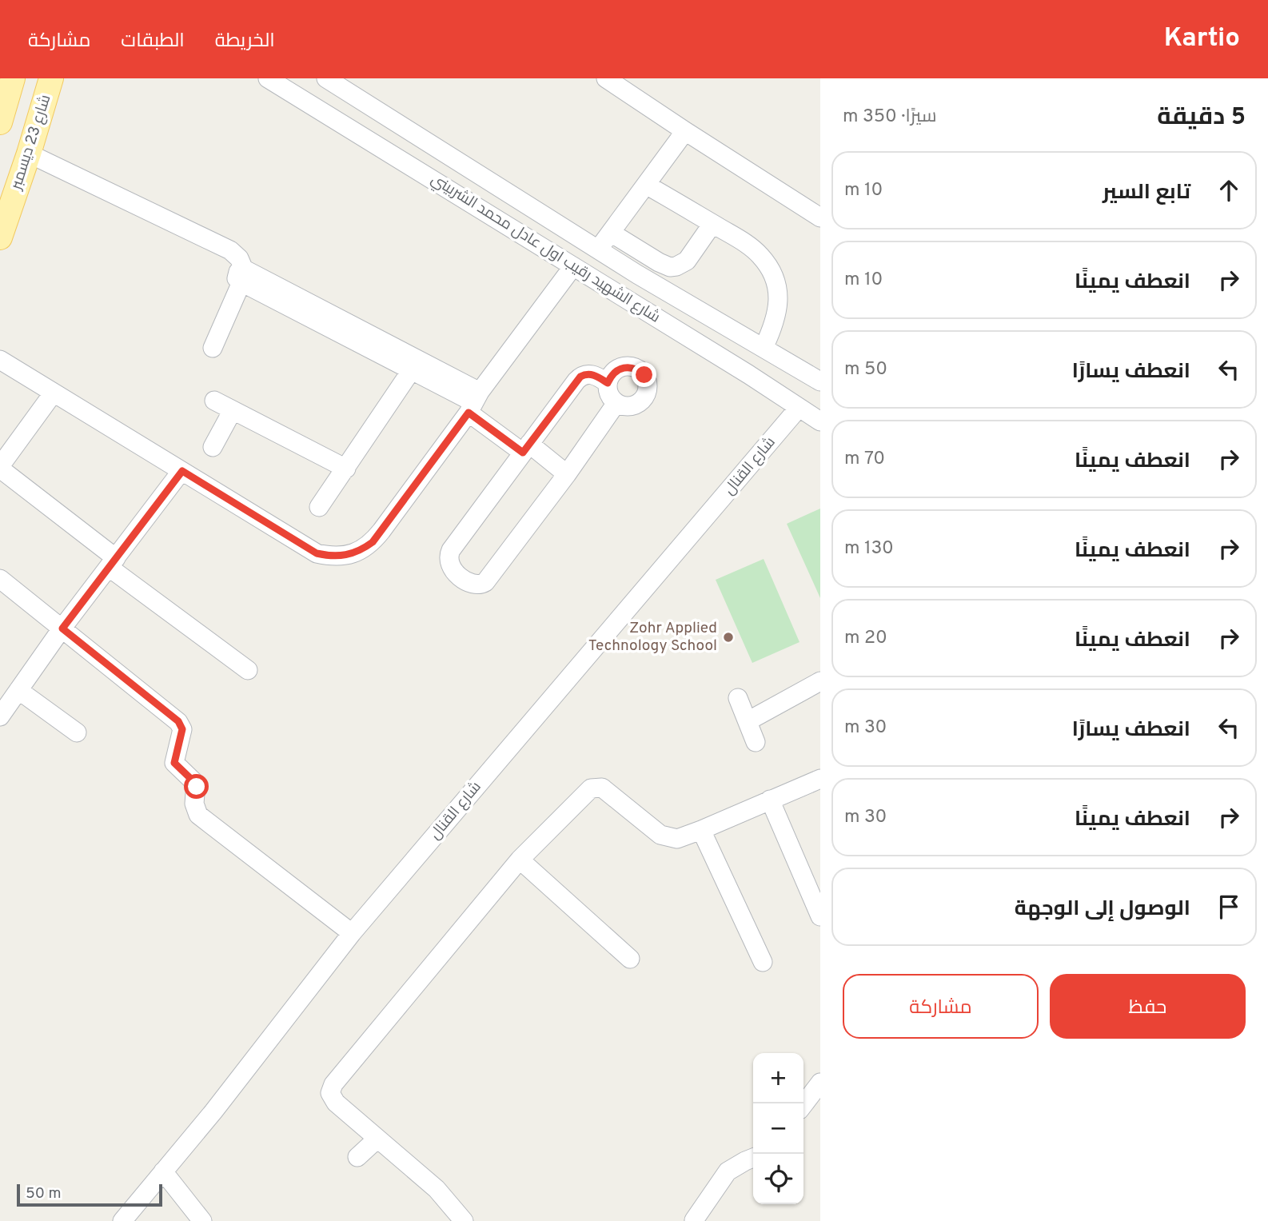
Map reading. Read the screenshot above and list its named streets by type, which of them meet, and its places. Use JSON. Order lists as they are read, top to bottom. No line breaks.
{"streets":{"main road":["شارع 23 ديسمبر"],"street":["شارع الشهيد رقيب اول عادل محمد الشربيني","شارع القنال"]},"crossings":[["شارع الشهيد رقيب اول عادل محمد الشربيني","شارع القنال"]],"places":["Zohr Applied Technology School"],"scale_bar":"50 m","page":{"header":"Kartio","nav":["الخريطة","الطبقات","مشاركة"],"heading":["5 دقيقة","سيرًا · 350 m"],"list":[["تابع السير","10 m"],["انعطف يمينًا","10 m"],["انعطف يسارًا","50 m"],["انعطف يمينًا","70 m"],["انعطف يمينًا","130 m"],["انعطف يمينًا","20 m"],["انعطف يسارًا","30 m"],["انعطف يمينًا","30 m"],"الوصول إلى الوجهة"],"buttons":["حفظ","مشاركة"],"map_buttons":["+","−"],"scale":"50 m"}}
